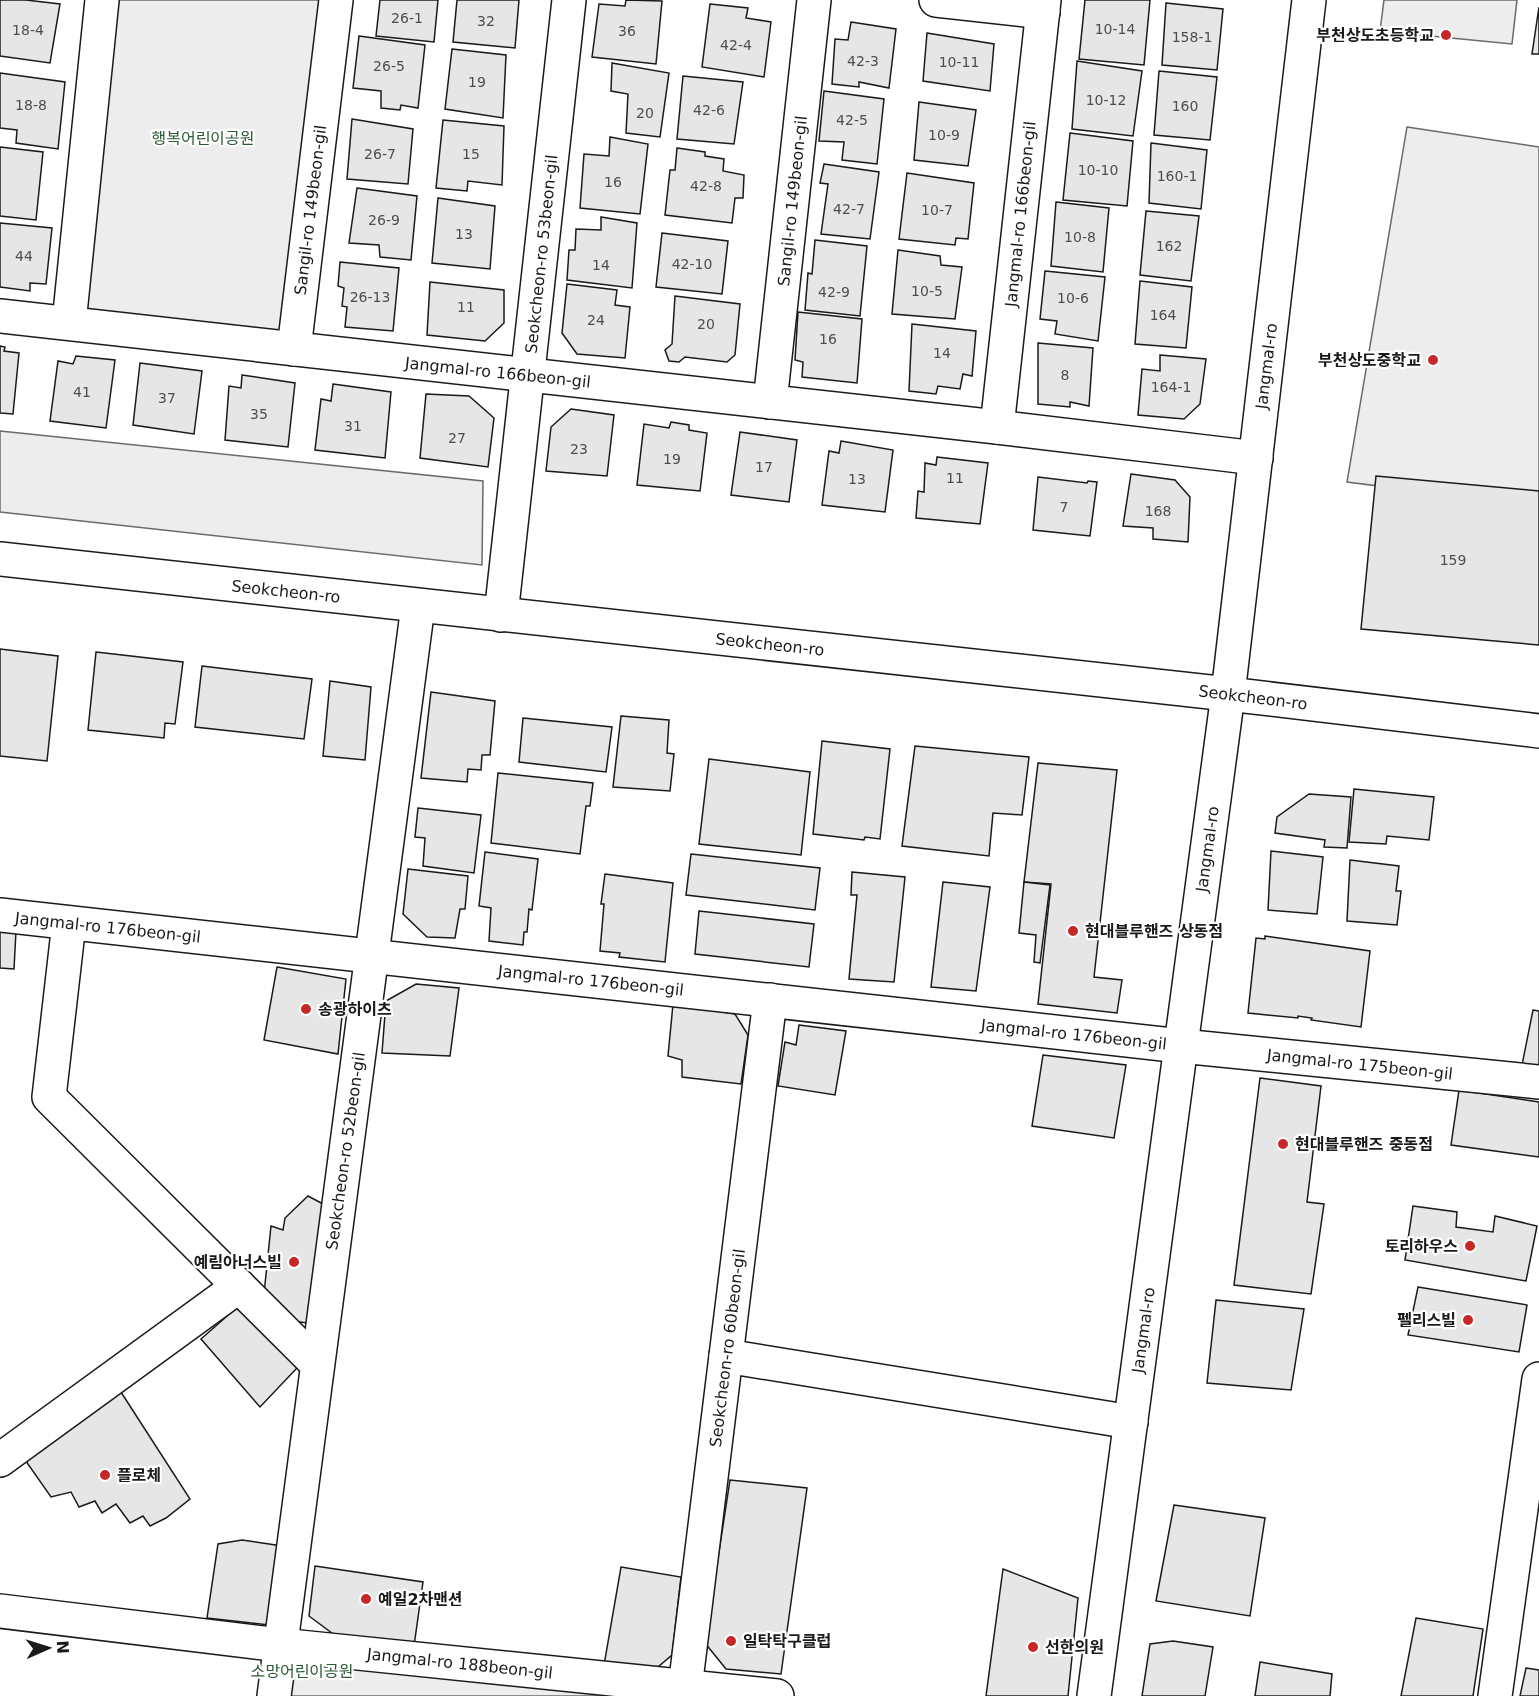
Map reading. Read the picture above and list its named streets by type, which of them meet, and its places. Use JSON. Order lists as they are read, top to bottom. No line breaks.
{"streets":{"street":["Sangil-ro 149beon-gil","Jangmal-ro 166beon-gil","Seokcheon-ro 53beon-gil","Jangmal-ro","Seokcheon-ro","Jangmal-ro 176beon-gil","Jangmal-ro 175beon-gil","Seokcheon-ro 52beon-gil","Seokcheon-ro 60beon-gil","Jangmal-ro 188beon-gil"]},"crossings":[["Sangil-ro 149beon-gil","Jangmal-ro 166beon-gil"],["Jangmal-ro 166beon-gil","Seokcheon-ro 53beon-gil"],["Jangmal-ro 166beon-gil","Jangmal-ro"],["Seokcheon-ro 53beon-gil","Seokcheon-ro"],["Jangmal-ro","Seokcheon-ro"],["Jangmal-ro","Jangmal-ro 176beon-gil"],["Jangmal-ro","Jangmal-ro 175beon-gil"],["Seokcheon-ro","Seokcheon-ro 52beon-gil"],["Jangmal-ro 176beon-gil","Jangmal-ro 175beon-gil"],["Jangmal-ro 176beon-gil","Seokcheon-ro 52beon-gil"],["Jangmal-ro 176beon-gil","Seokcheon-ro 60beon-gil"],["Seokcheon-ro 52beon-gil","Jangmal-ro 188beon-gil"],["Seokcheon-ro 60beon-gil","Jangmal-ro 188beon-gil"]],"parks":["행복어린이공원","소망어린이공원"],"places":["부천상도초등학교","부천상도중학교","현대블루핸즈 상동점","송광하이츠","현대블루핸즈 중동점","토리하우스","예림아너스빌","펠리스빌","플로체","예일2차맨션","일탁탁구클럽","선한의원"],"house_numbers":["26-1","32","10-14","18-4","36","158-1","42-4","42-3","10-11","26-5","19","10-12","18-8","160","42-6","20","42-5","10-9","26-7","15","10-10","160-1","16","42-8","42-7","10-7","26-9","13","10-8","162","44","42-10","14","10-5","42-9","26-13","10-6","11","164","24","20","16","14","8","164-1","41","37","35","31","27","23","19","17","11","13","7","168","159"],"north":"right"}
